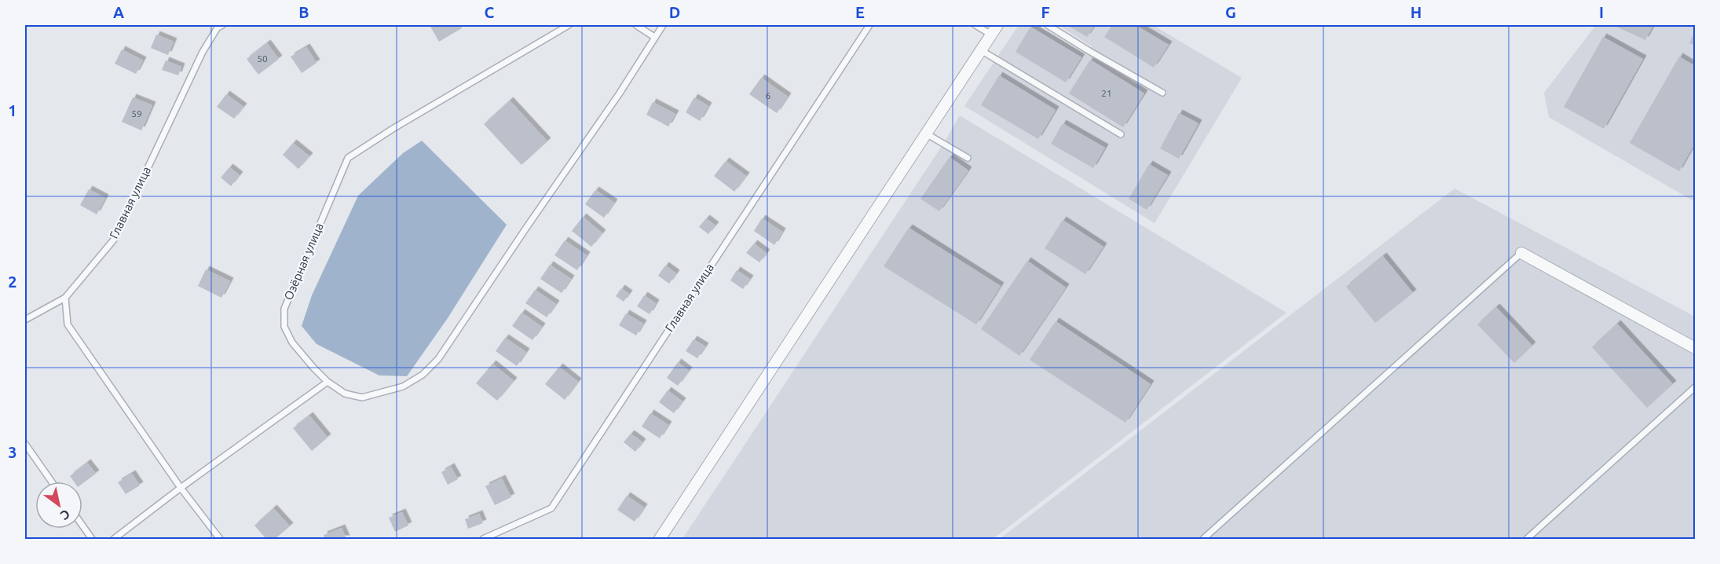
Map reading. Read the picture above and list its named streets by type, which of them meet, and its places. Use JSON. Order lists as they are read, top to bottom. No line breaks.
{"streets":{"lane":["Главная улица","Озёрная улица"]},"house_numbers":["50","21","6","59"],"north":"bottom right","grid":{"columns":["A","B","C","D","E","F","G","H","I"],"rows":["1","2","3"]}}
